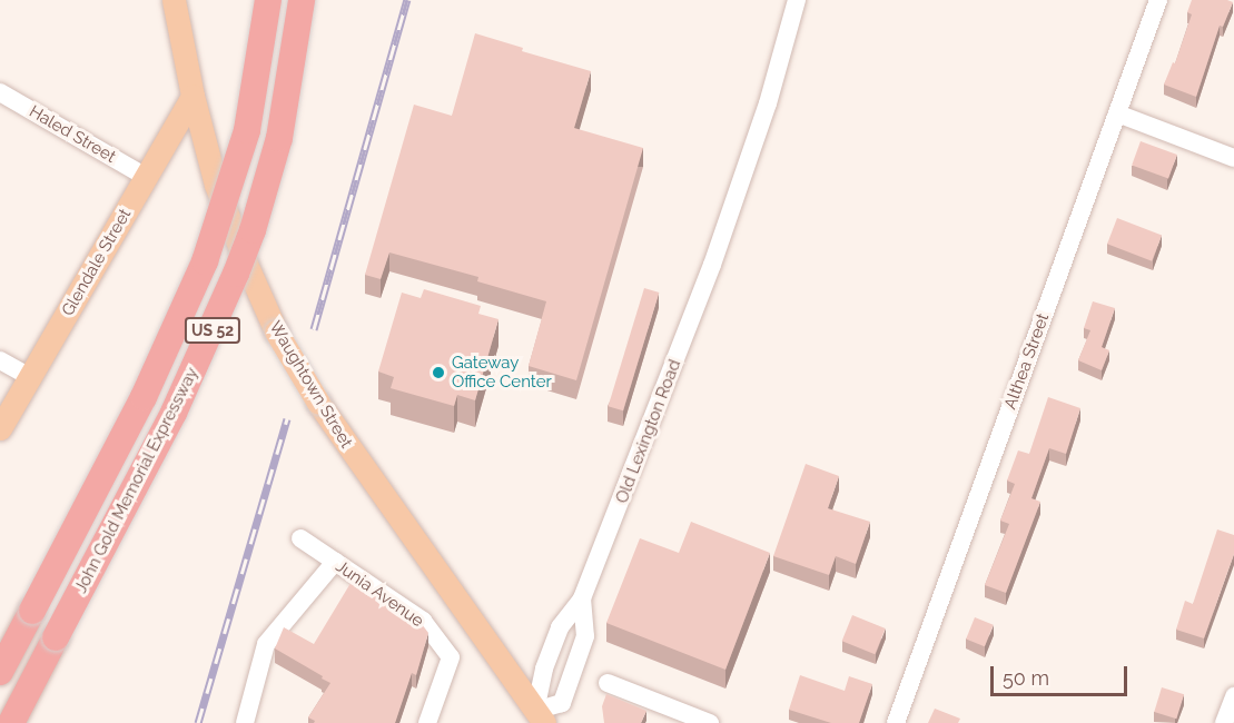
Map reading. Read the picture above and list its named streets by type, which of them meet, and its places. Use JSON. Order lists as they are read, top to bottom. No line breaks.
{"streets":{"highway":["US 52","John Gold Memorial Expressway"],"main road":["Glendale Street","Waughtown Street"],"street":["Haled Street","Althea Street","Old Lexington Road","Junia Avenue"]},"crossings":[["Haled Street","Glendale Street"],["Glendale Street","Waughtown Street"],["Waughtown Street","Old Lexington Road"]],"places":["Gateway Office Center"],"scale_bar":"50 m"}
